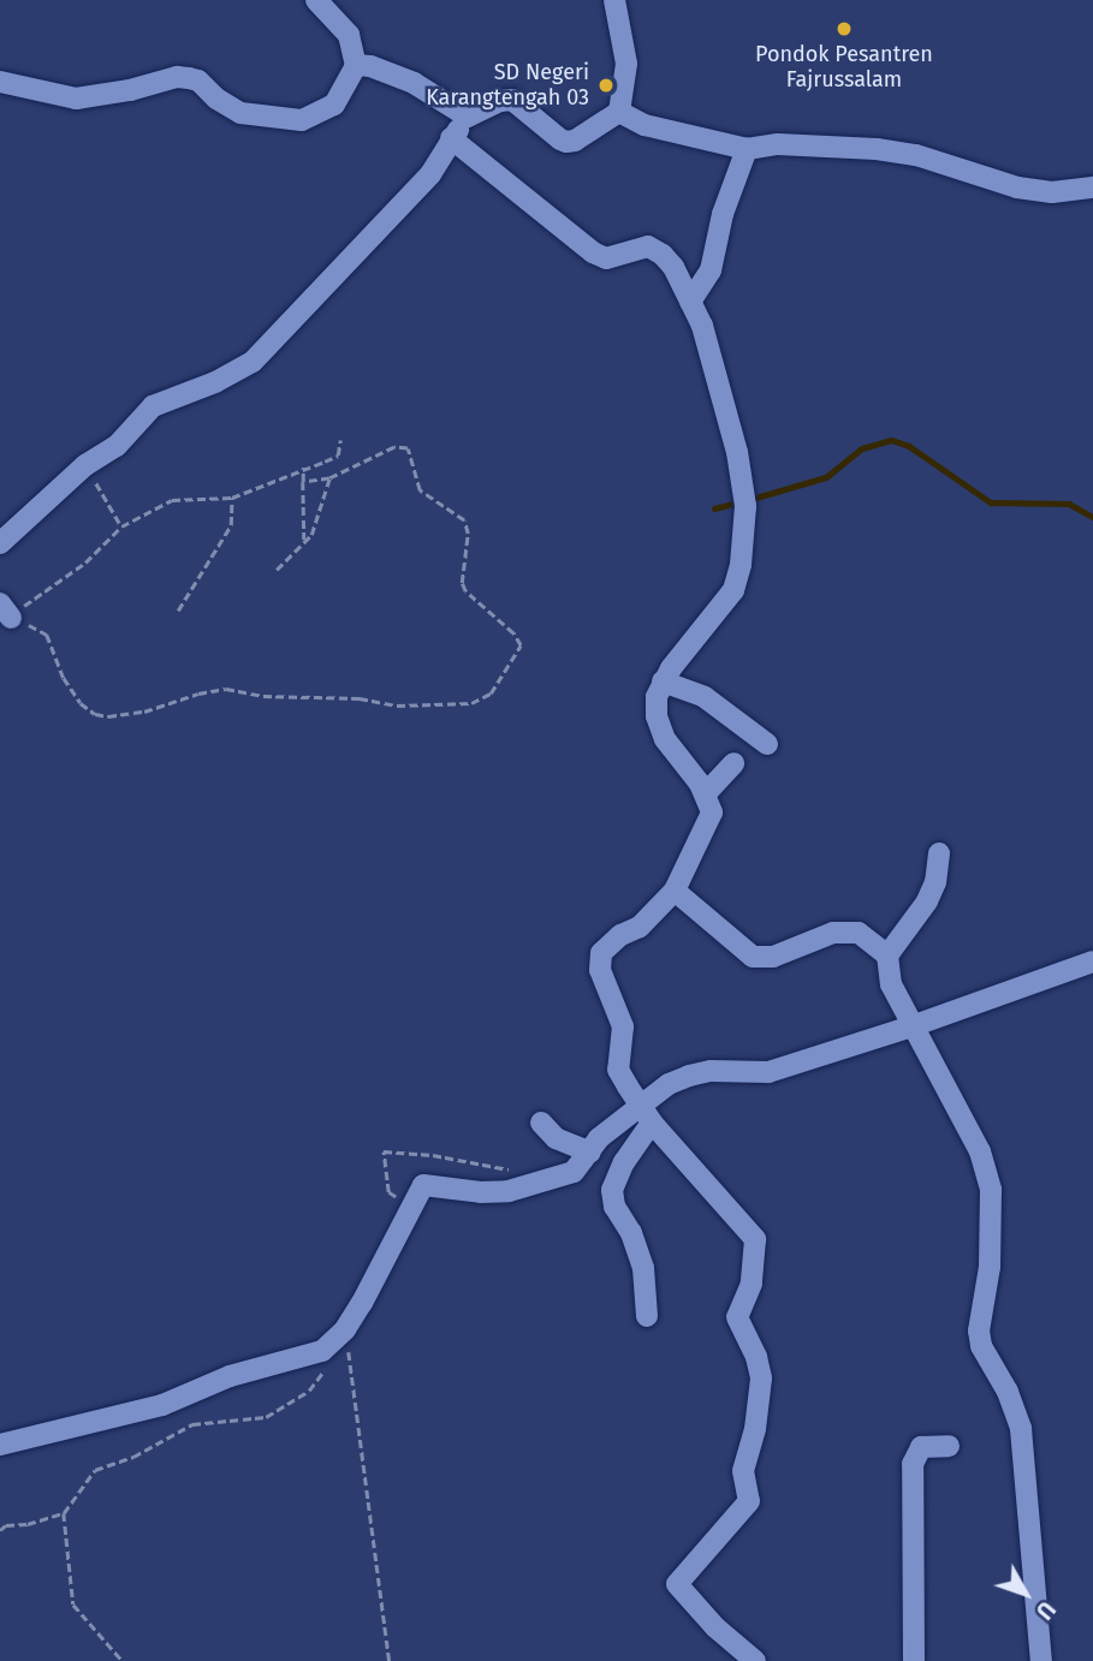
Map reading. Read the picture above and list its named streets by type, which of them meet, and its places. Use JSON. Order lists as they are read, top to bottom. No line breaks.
{"places":["Pondok Pesantren Fajrussalam","SD Negeri Karangtengah 03"],"north":"bottom right"}
